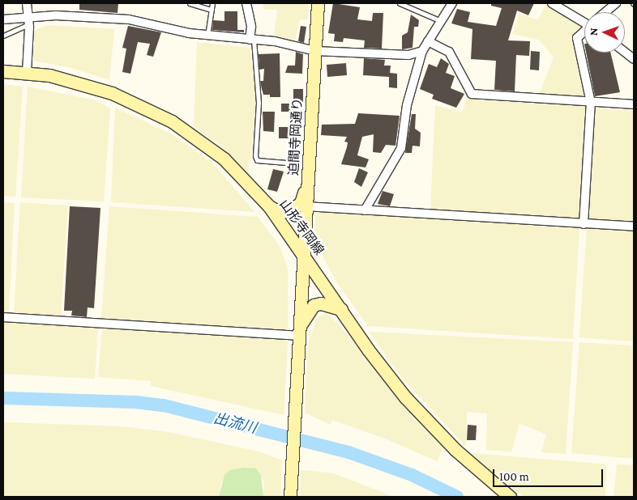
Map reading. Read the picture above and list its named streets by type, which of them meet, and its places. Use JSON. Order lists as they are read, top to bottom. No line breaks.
{"streets":{"main road":["迫間寺岡通り","山形寺岡線"]},"crossings":[["迫間寺岡通り","山形寺岡線"]],"water":["出流川"],"scale_bar":"100 m","north":"left"}
